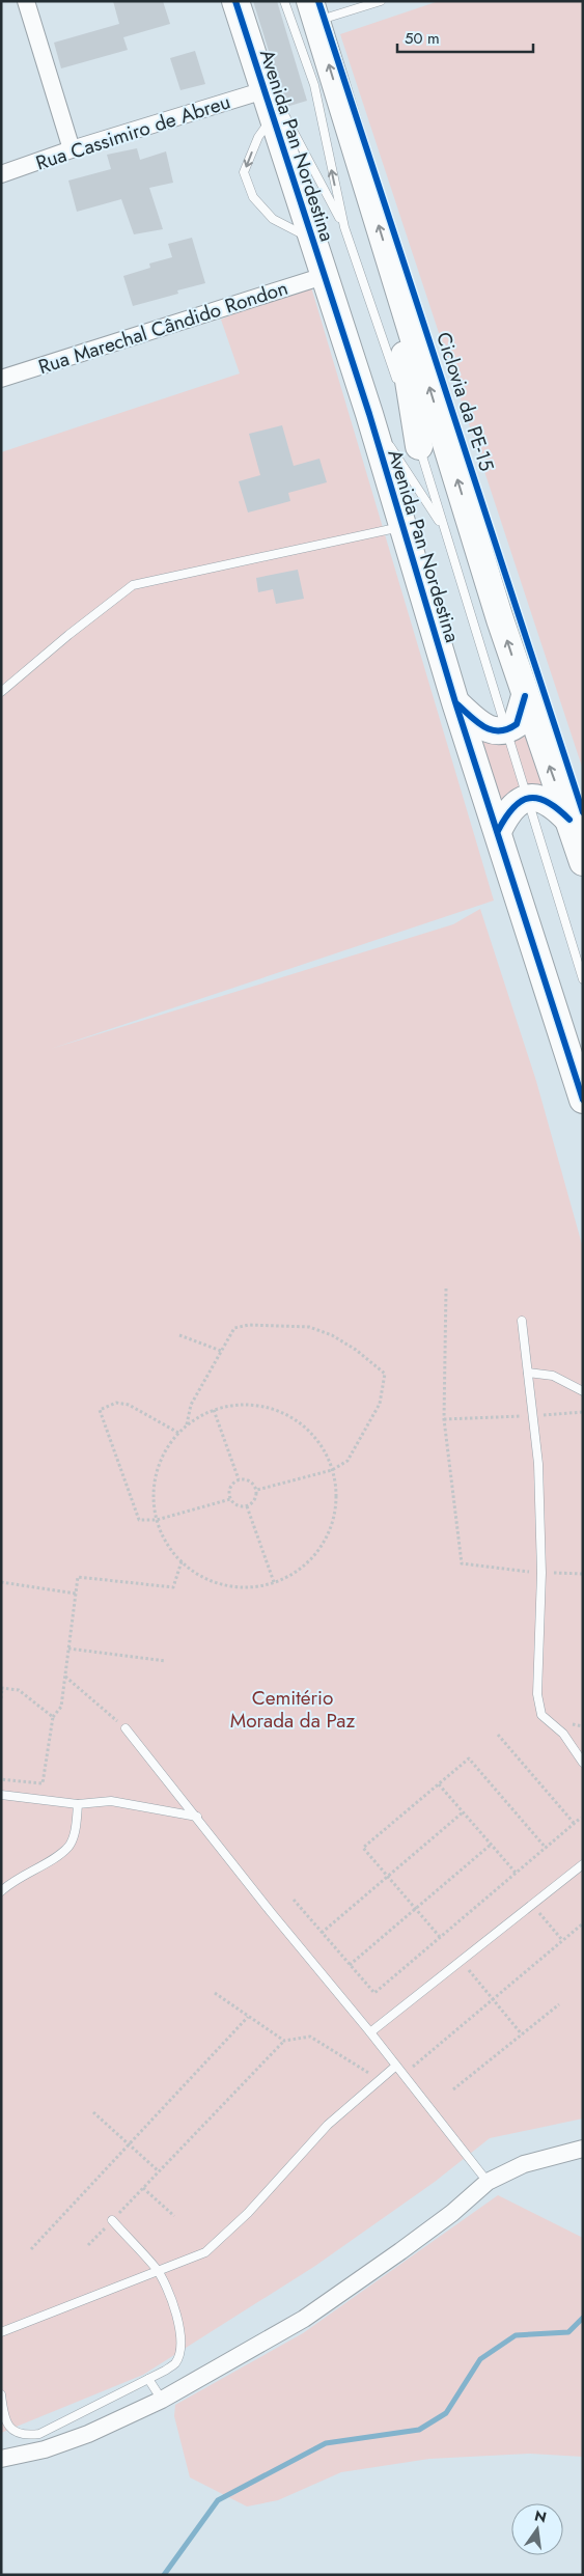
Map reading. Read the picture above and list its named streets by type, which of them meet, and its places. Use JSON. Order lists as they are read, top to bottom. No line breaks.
{"streets":{"highway":["Avenida Pan Nordestina"],"street":["Rua Cassimiro de Abreu","Rua Marechal Cândido Rondon"],"cycle path":["Ciclovia da PE-15"]},"crossings":[["Rua Cassimiro de Abreu","Avenida Pan Nordestina"],["Avenida Pan Nordestina","Rua Marechal Cândido Rondon"]],"parks":["Cemitério Morada da Paz"],"scale_bar":"50 m","north":"top"}
